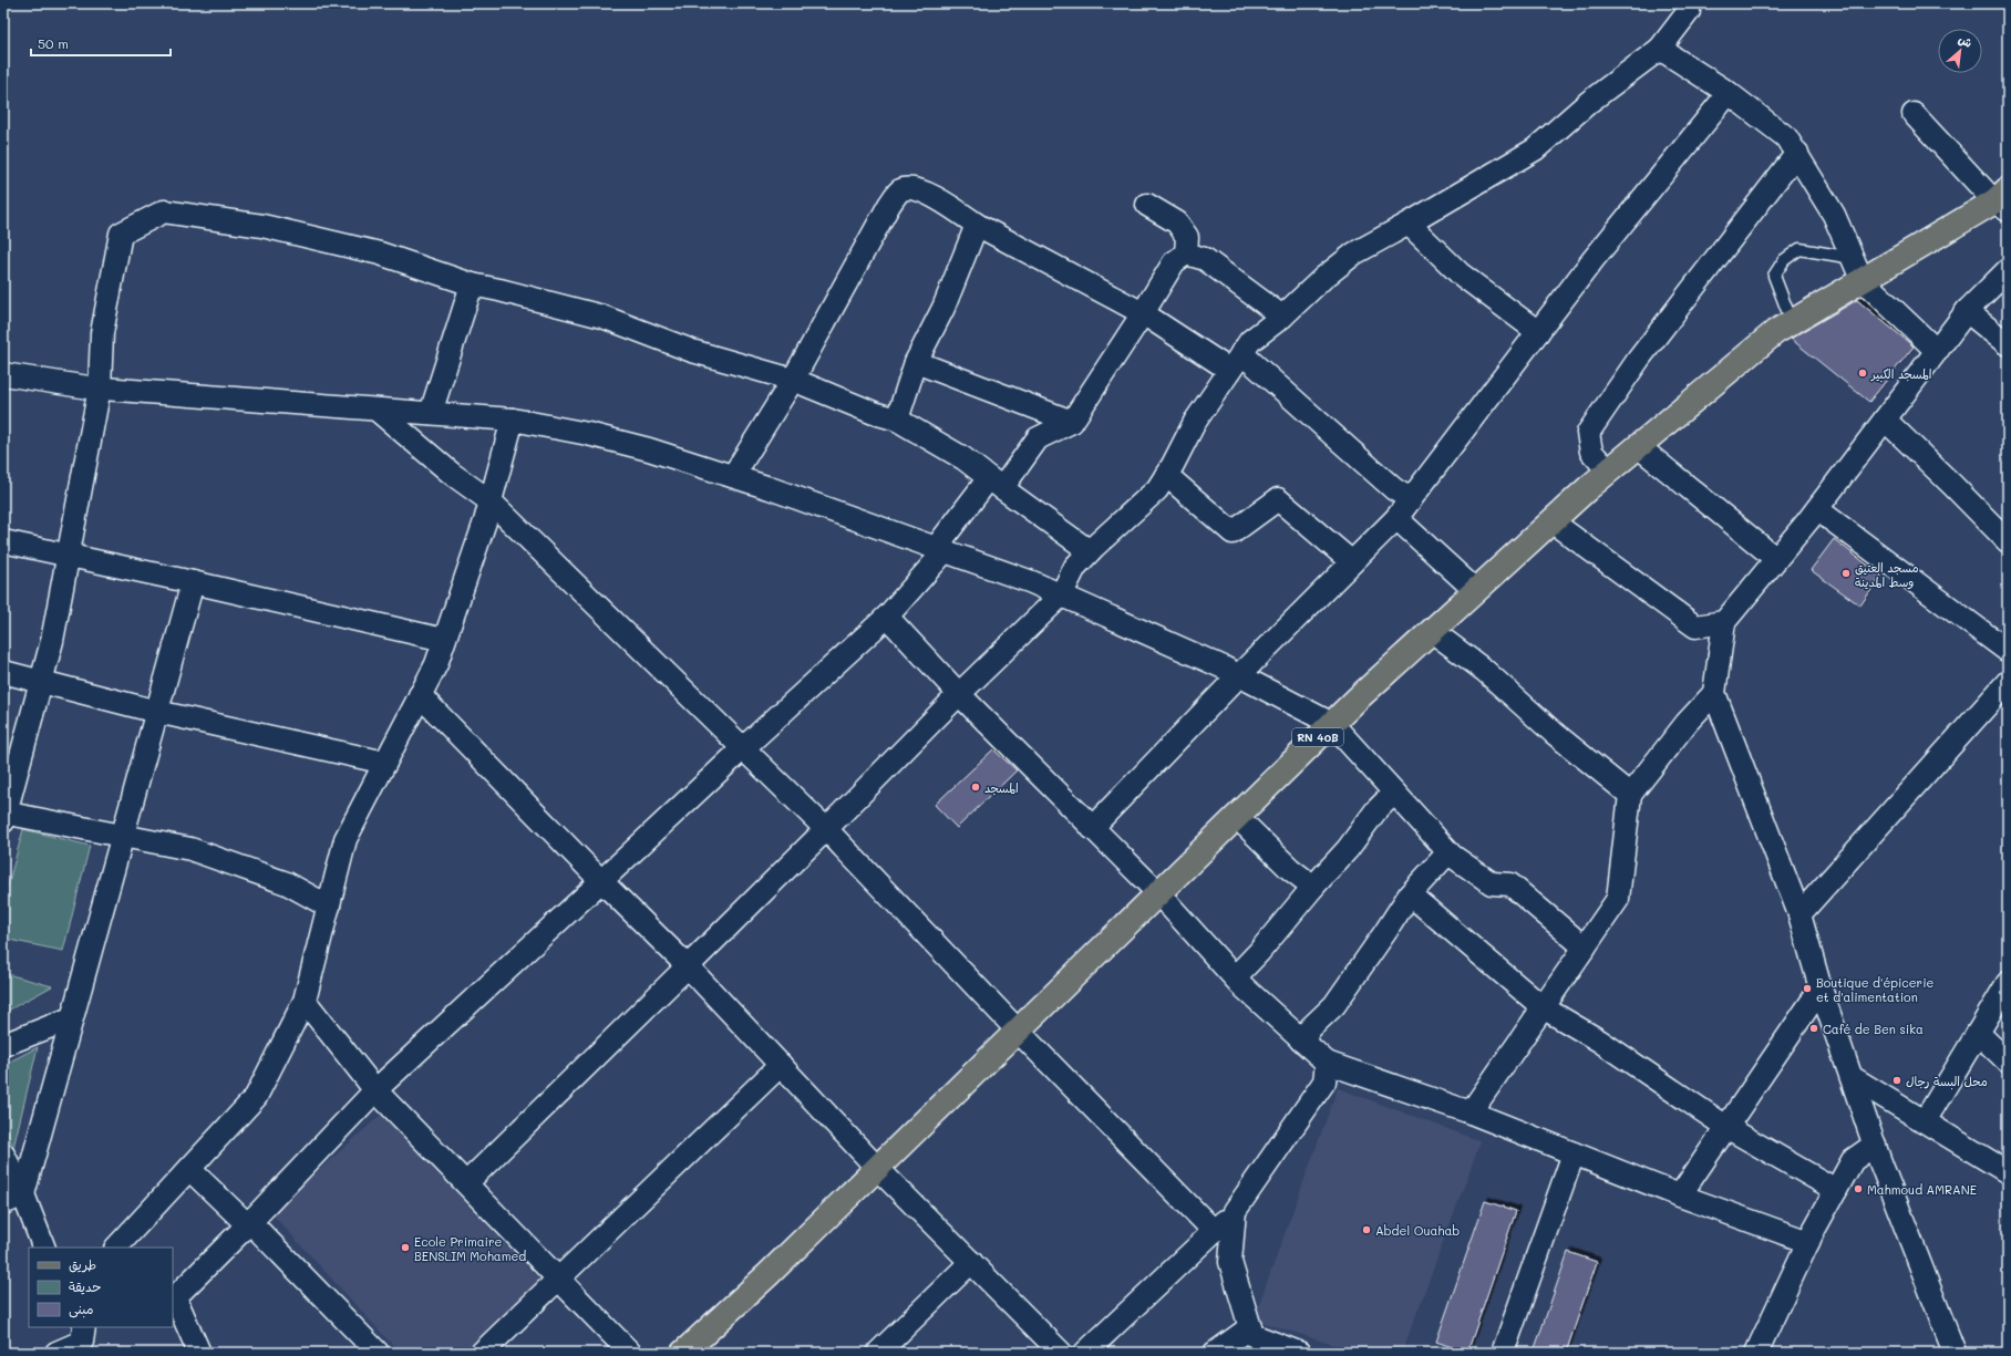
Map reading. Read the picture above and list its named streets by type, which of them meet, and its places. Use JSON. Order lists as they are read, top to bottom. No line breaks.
{"streets":{"main road":["RN 40B"]},"places":["المسجد الكبير","مسجد العتيق وسط المدينة","المسجد","Boutique d'épicerie et d'alimentation","Café de Ben sika","محل البسة رجال","Mahmoud AMRANE","Abdel Ouahab","Ecole Primaire BENSLIM Mohamed"],"legend":["طريق","حديقة","مبنى"],"scale_bar":"50 m","north":"top right"}
